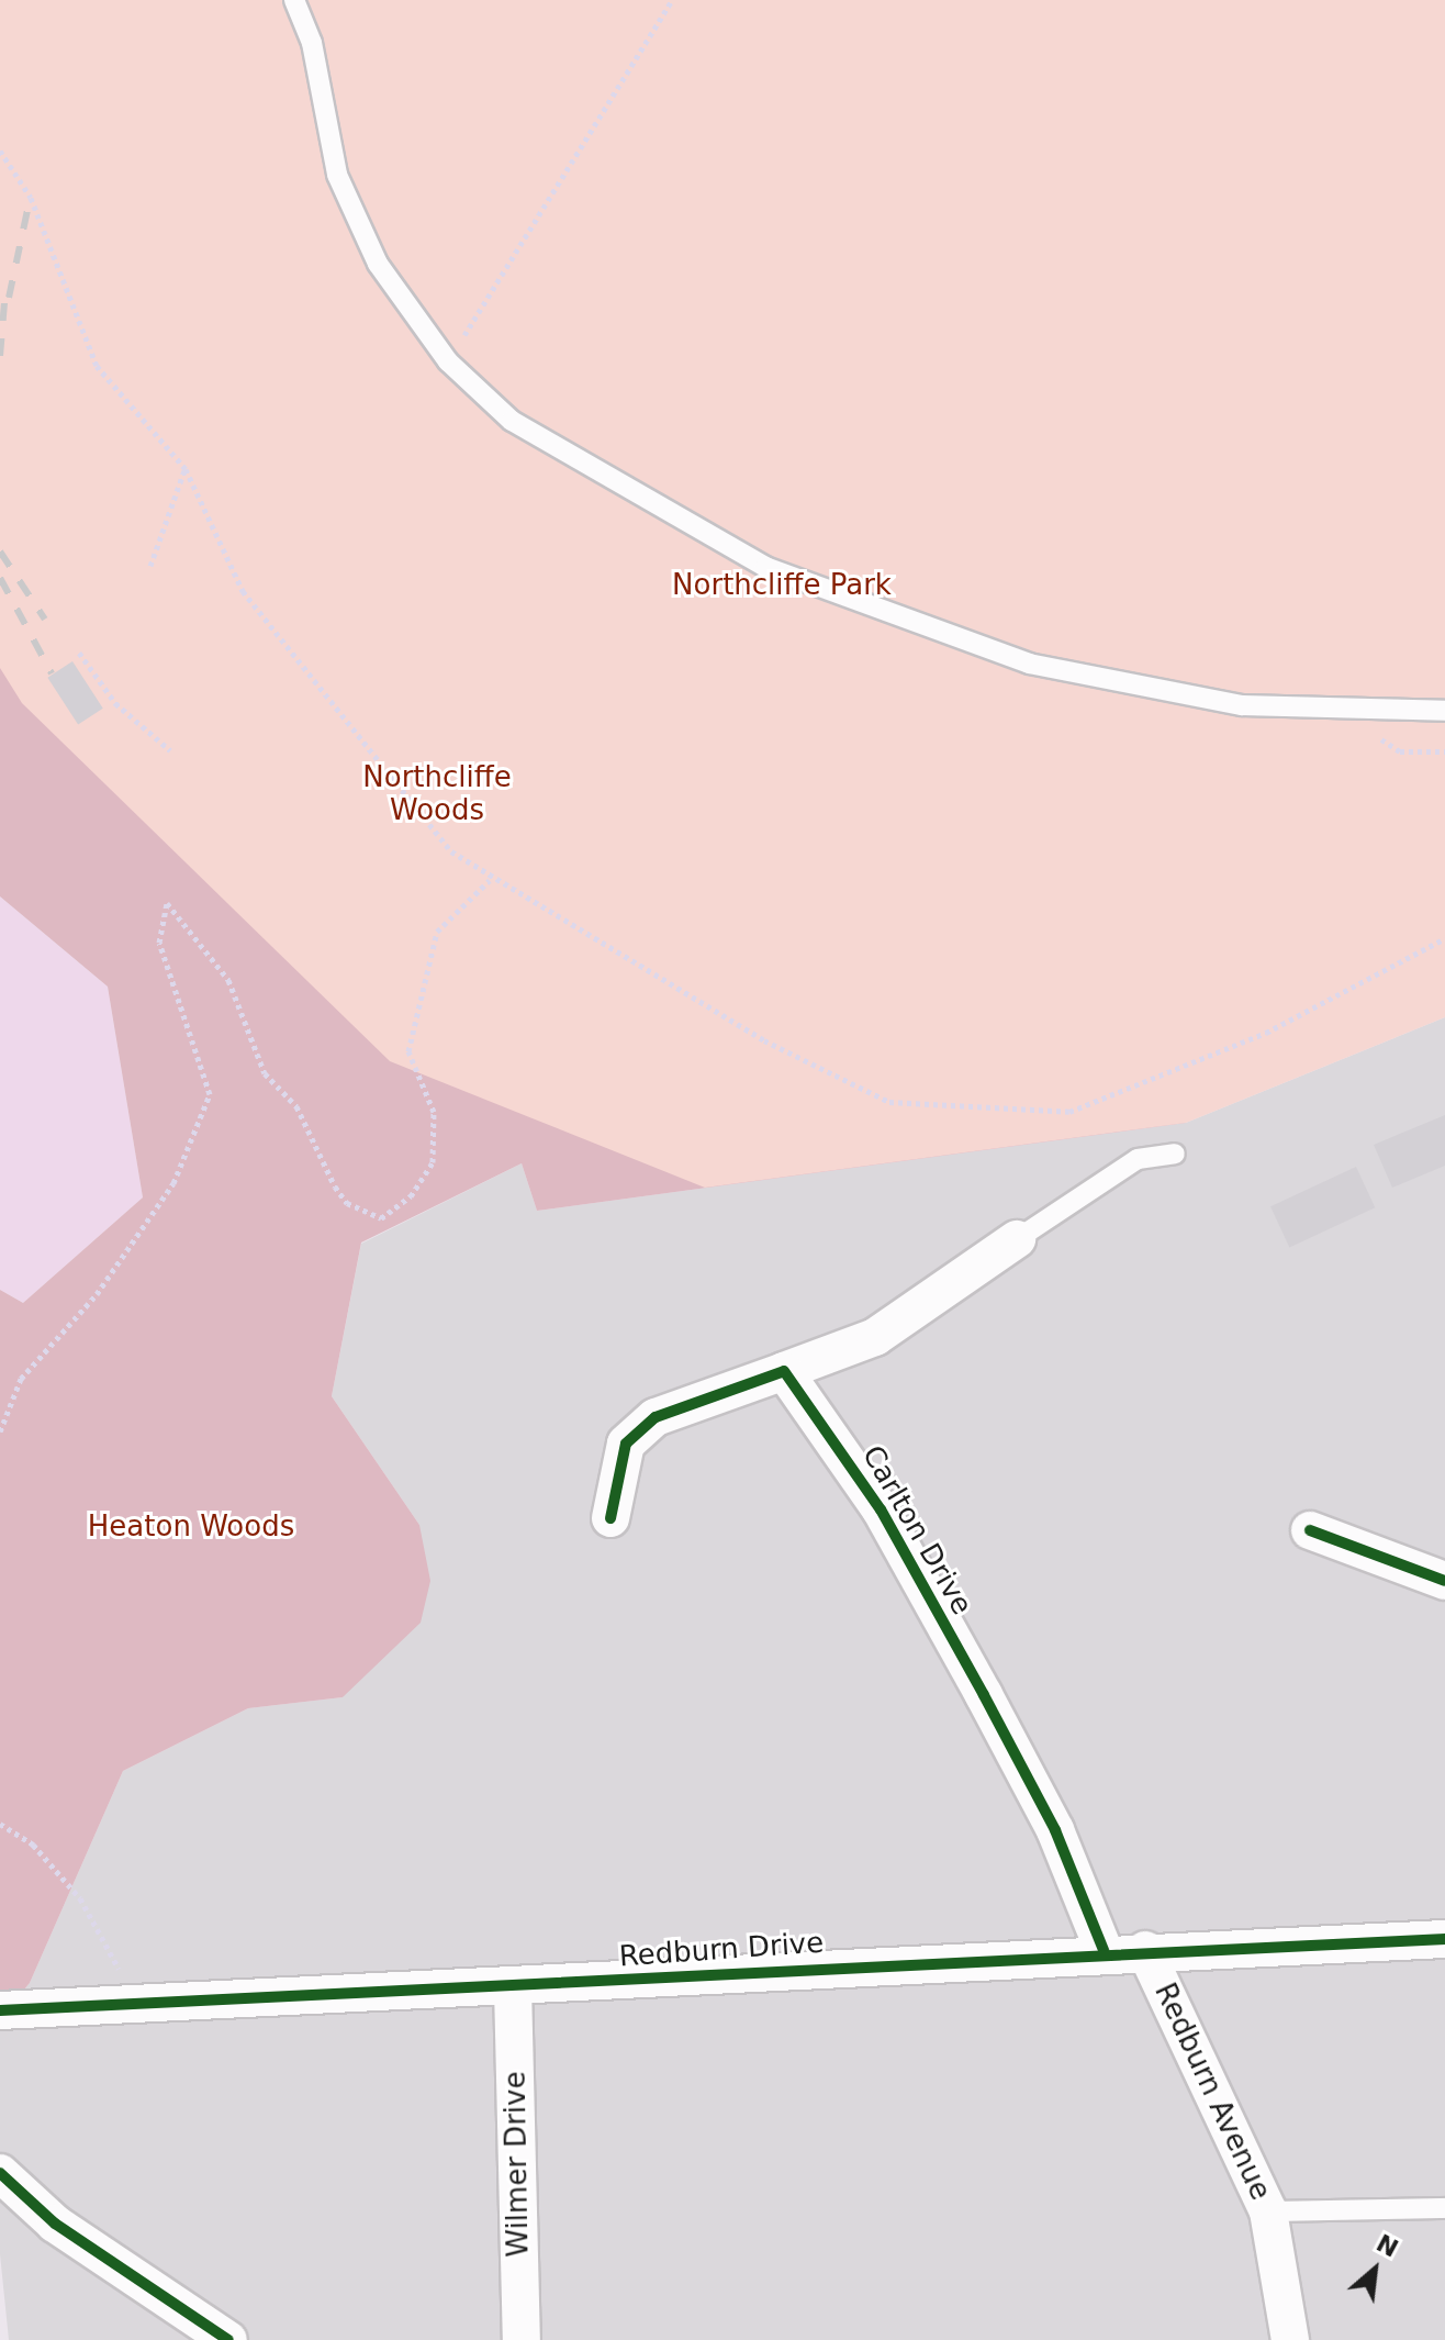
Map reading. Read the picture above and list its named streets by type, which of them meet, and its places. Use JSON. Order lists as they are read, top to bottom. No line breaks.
{"streets":{"street":["Carlton Drive","Redburn Drive","Redburn Avenue","Wilmer Drive"]},"crossings":[["Carlton Drive","Redburn Drive"],["Redburn Drive","Redburn Avenue"],["Redburn Drive","Wilmer Drive"]],"parks":["Northcliffe Park","Northcliffe Woods","Heaton Woods"],"north":"top right"}
